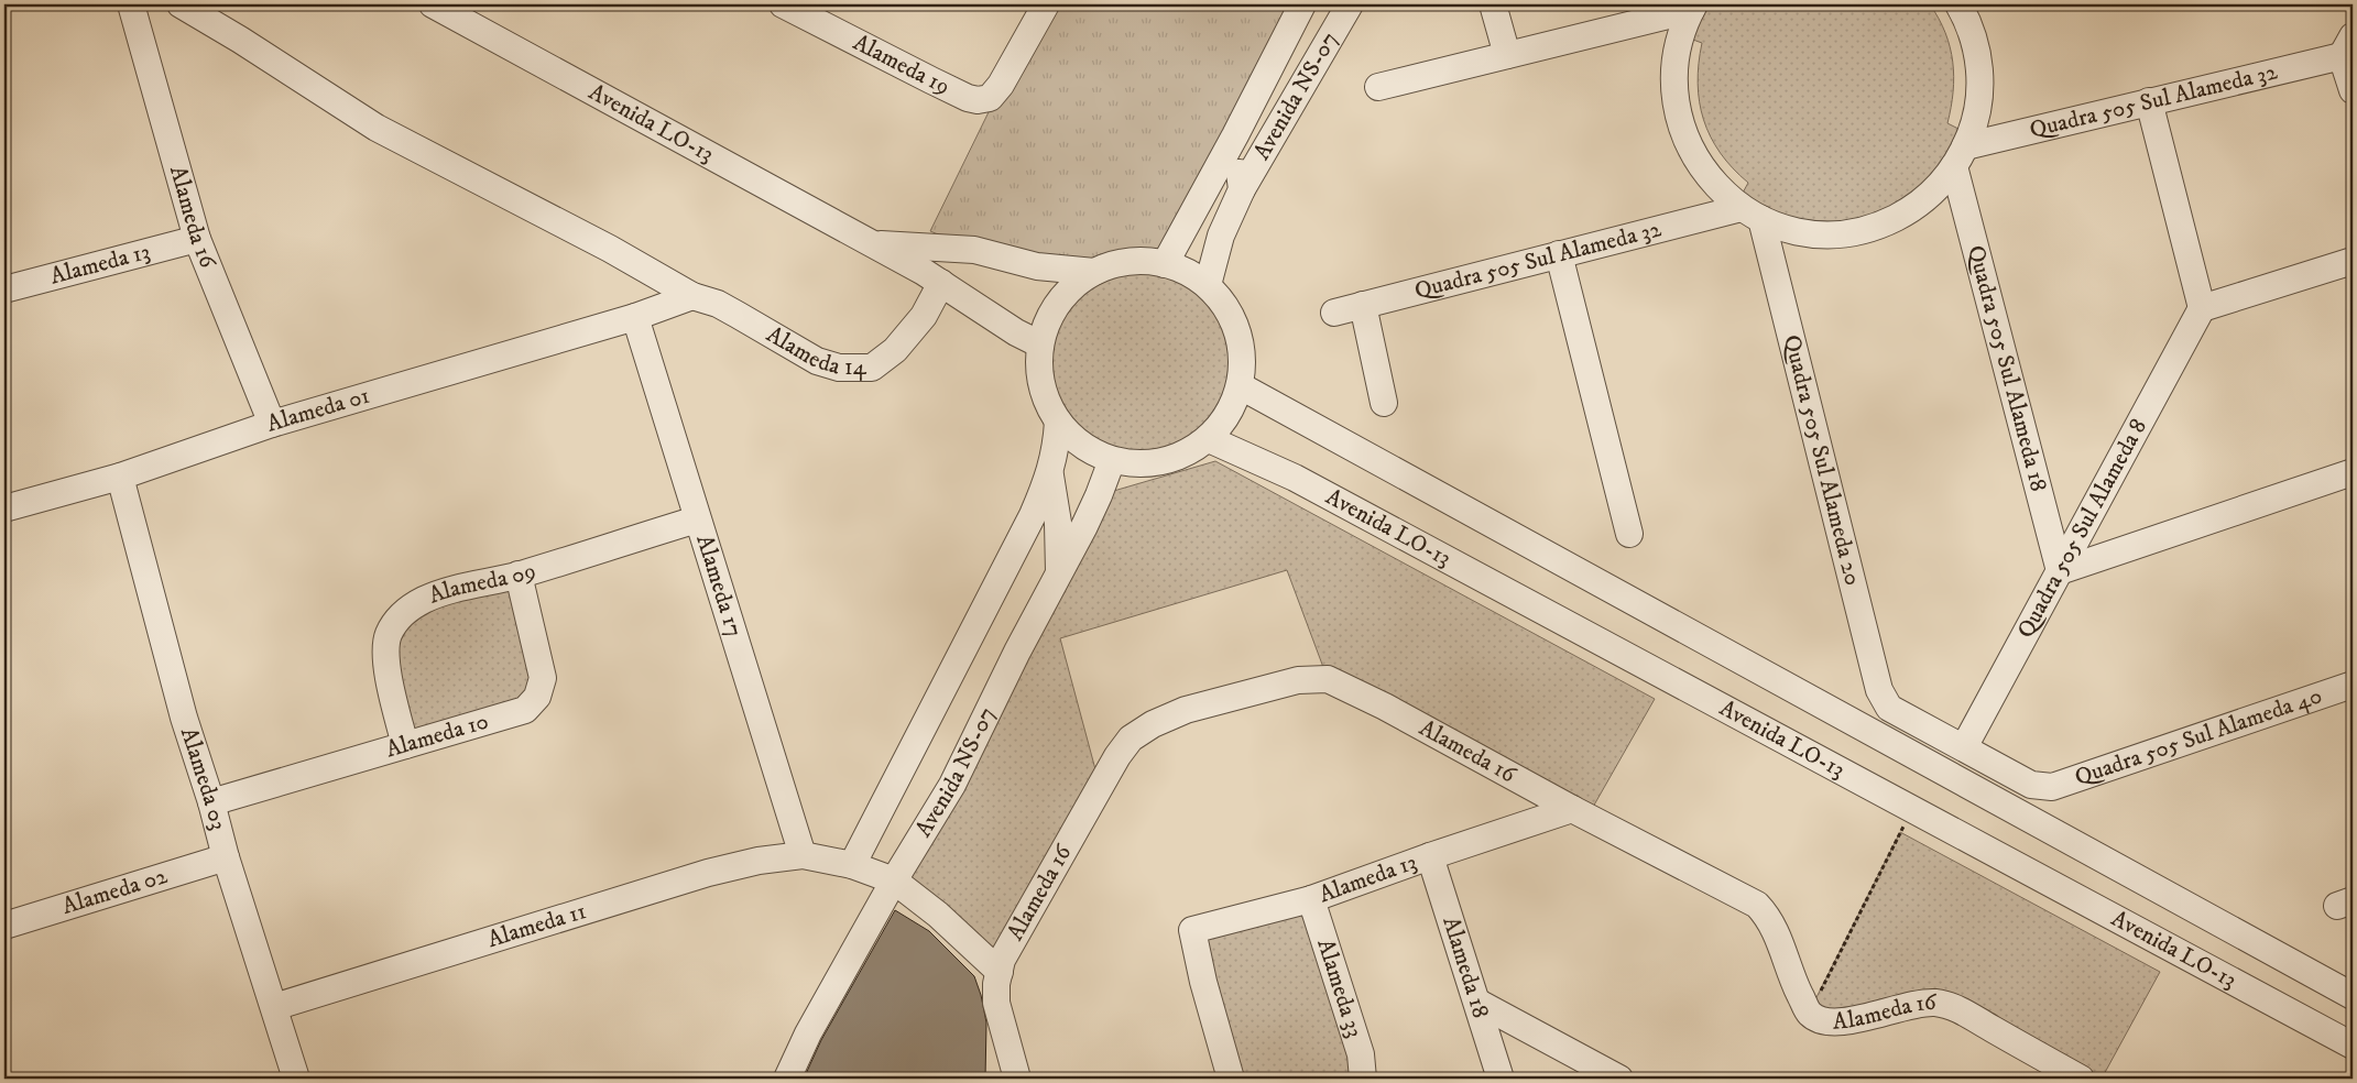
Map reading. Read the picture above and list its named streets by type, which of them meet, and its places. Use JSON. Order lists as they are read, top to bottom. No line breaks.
{"streets":{"street":["Alameda 19","Avenida NS-07","Quadra 505 Sul Alameda 32","Avenida LO-13","Alameda 16","Alameda 13","Alameda 14","Quadra 505 Sul Alameda 18","Alameda 01","Quadra 505 Sul Alameda 20","Quadra 505 Sul Alameda 8","Alameda 09","Alameda 17","Alameda 10","Quadra 505 Sul Alameda 40","Alameda 03","Alameda 02","Alameda 11","Alameda 18","Alameda 33"]},"crossings":[["Avenida NS-07","Alameda 11"],["Quadra 505 Sul Alameda 32","Quadra 505 Sul Alameda 18"],["Quadra 505 Sul Alameda 32","Quadra 505 Sul Alameda 20"],["Avenida LO-13","Alameda 14"],["Alameda 16","Alameda 13"],["Alameda 16","Alameda 01"],["Alameda 16","Alameda 11"],["Alameda 13","Alameda 18"],["Alameda 13","Alameda 33"],["Alameda 14","Alameda 01"],["Quadra 505 Sul Alameda 18","Quadra 505 Sul Alameda 8"],["Alameda 01","Alameda 17"],["Alameda 01","Alameda 03"],["Quadra 505 Sul Alameda 20","Quadra 505 Sul Alameda 8"],["Quadra 505 Sul Alameda 20","Quadra 505 Sul Alameda 40"],["Quadra 505 Sul Alameda 8","Quadra 505 Sul Alameda 40"],["Alameda 09","Alameda 17"],["Alameda 09","Alameda 10"],["Alameda 17","Alameda 11"],["Alameda 10","Alameda 03"],["Alameda 03","Alameda 02"],["Alameda 03","Alameda 11"]]}
